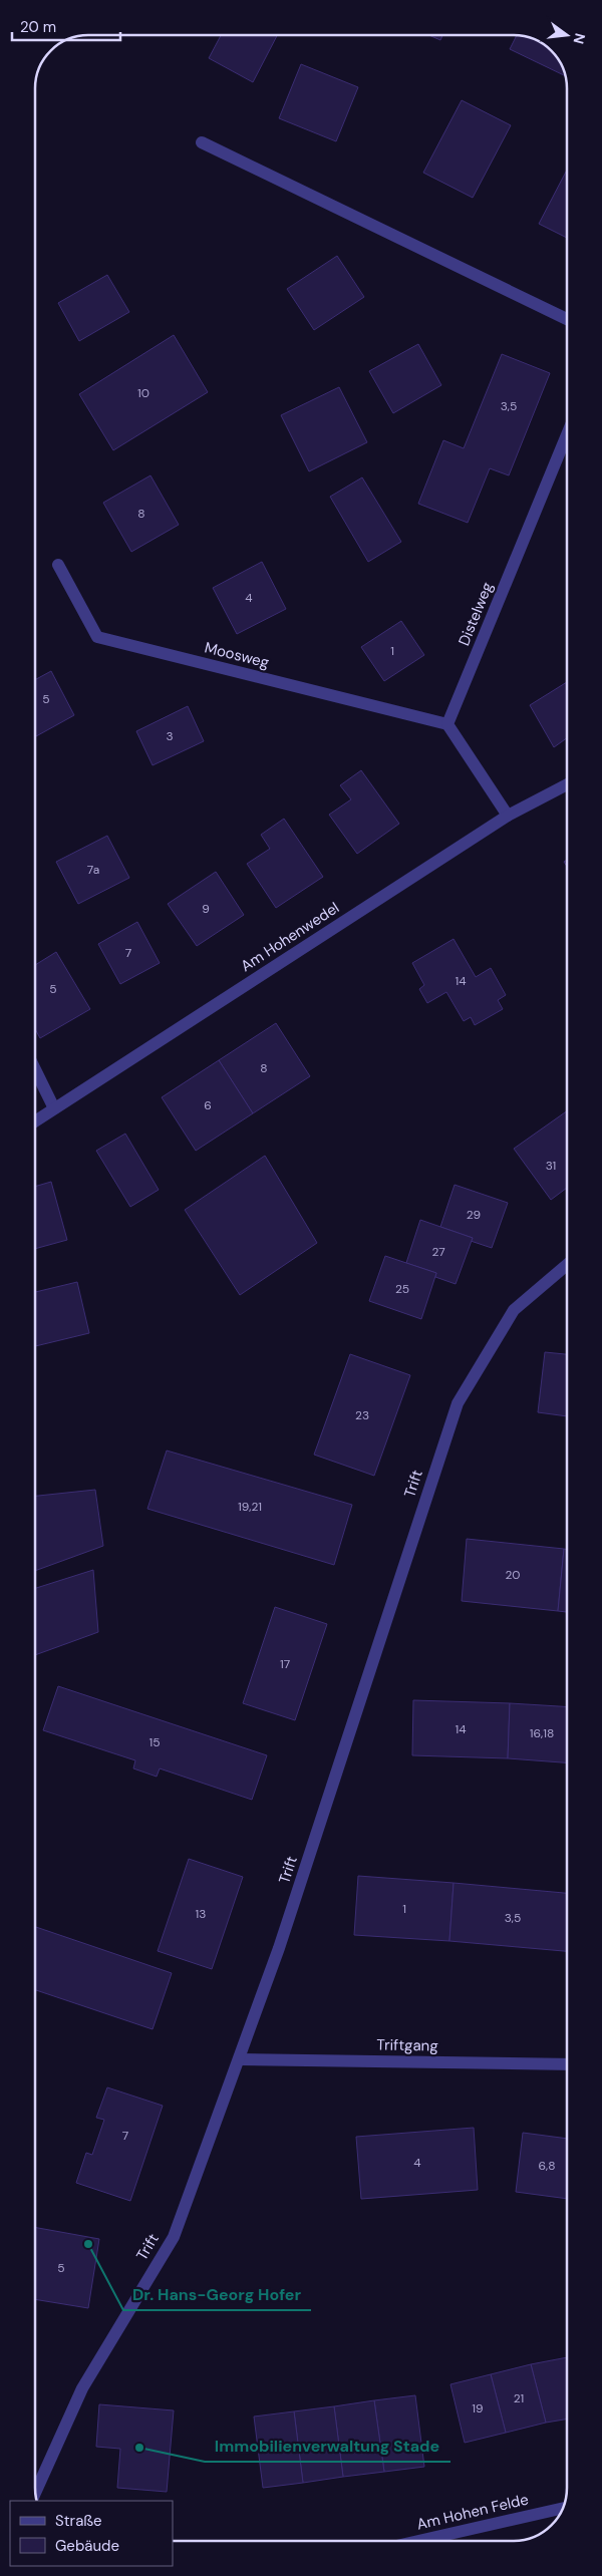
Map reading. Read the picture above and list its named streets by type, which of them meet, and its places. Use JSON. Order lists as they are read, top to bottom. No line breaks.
{"streets":{"street":["Distelweg","Moosweg","Am Hohenwedel","Trift","Triftgang","Am Hohen Felde"]},"crossings":[["Distelweg","Moosweg"],["Trift","Triftgang"]],"places":["Dr. Hans-Georg Hofer","Immobilienverwaltung Stade"],"house_numbers":["10","3,5","8","4","1","5","3","7a","9","7","14","5","8","6","31","29","27","25","23","19,21","20","17","14","16,18","15","1","13","3,5","7","4","6,8","5","21","19"],"legend":["Straße","Gebäude"],"scale_bar":"20 m","north":"right"}
